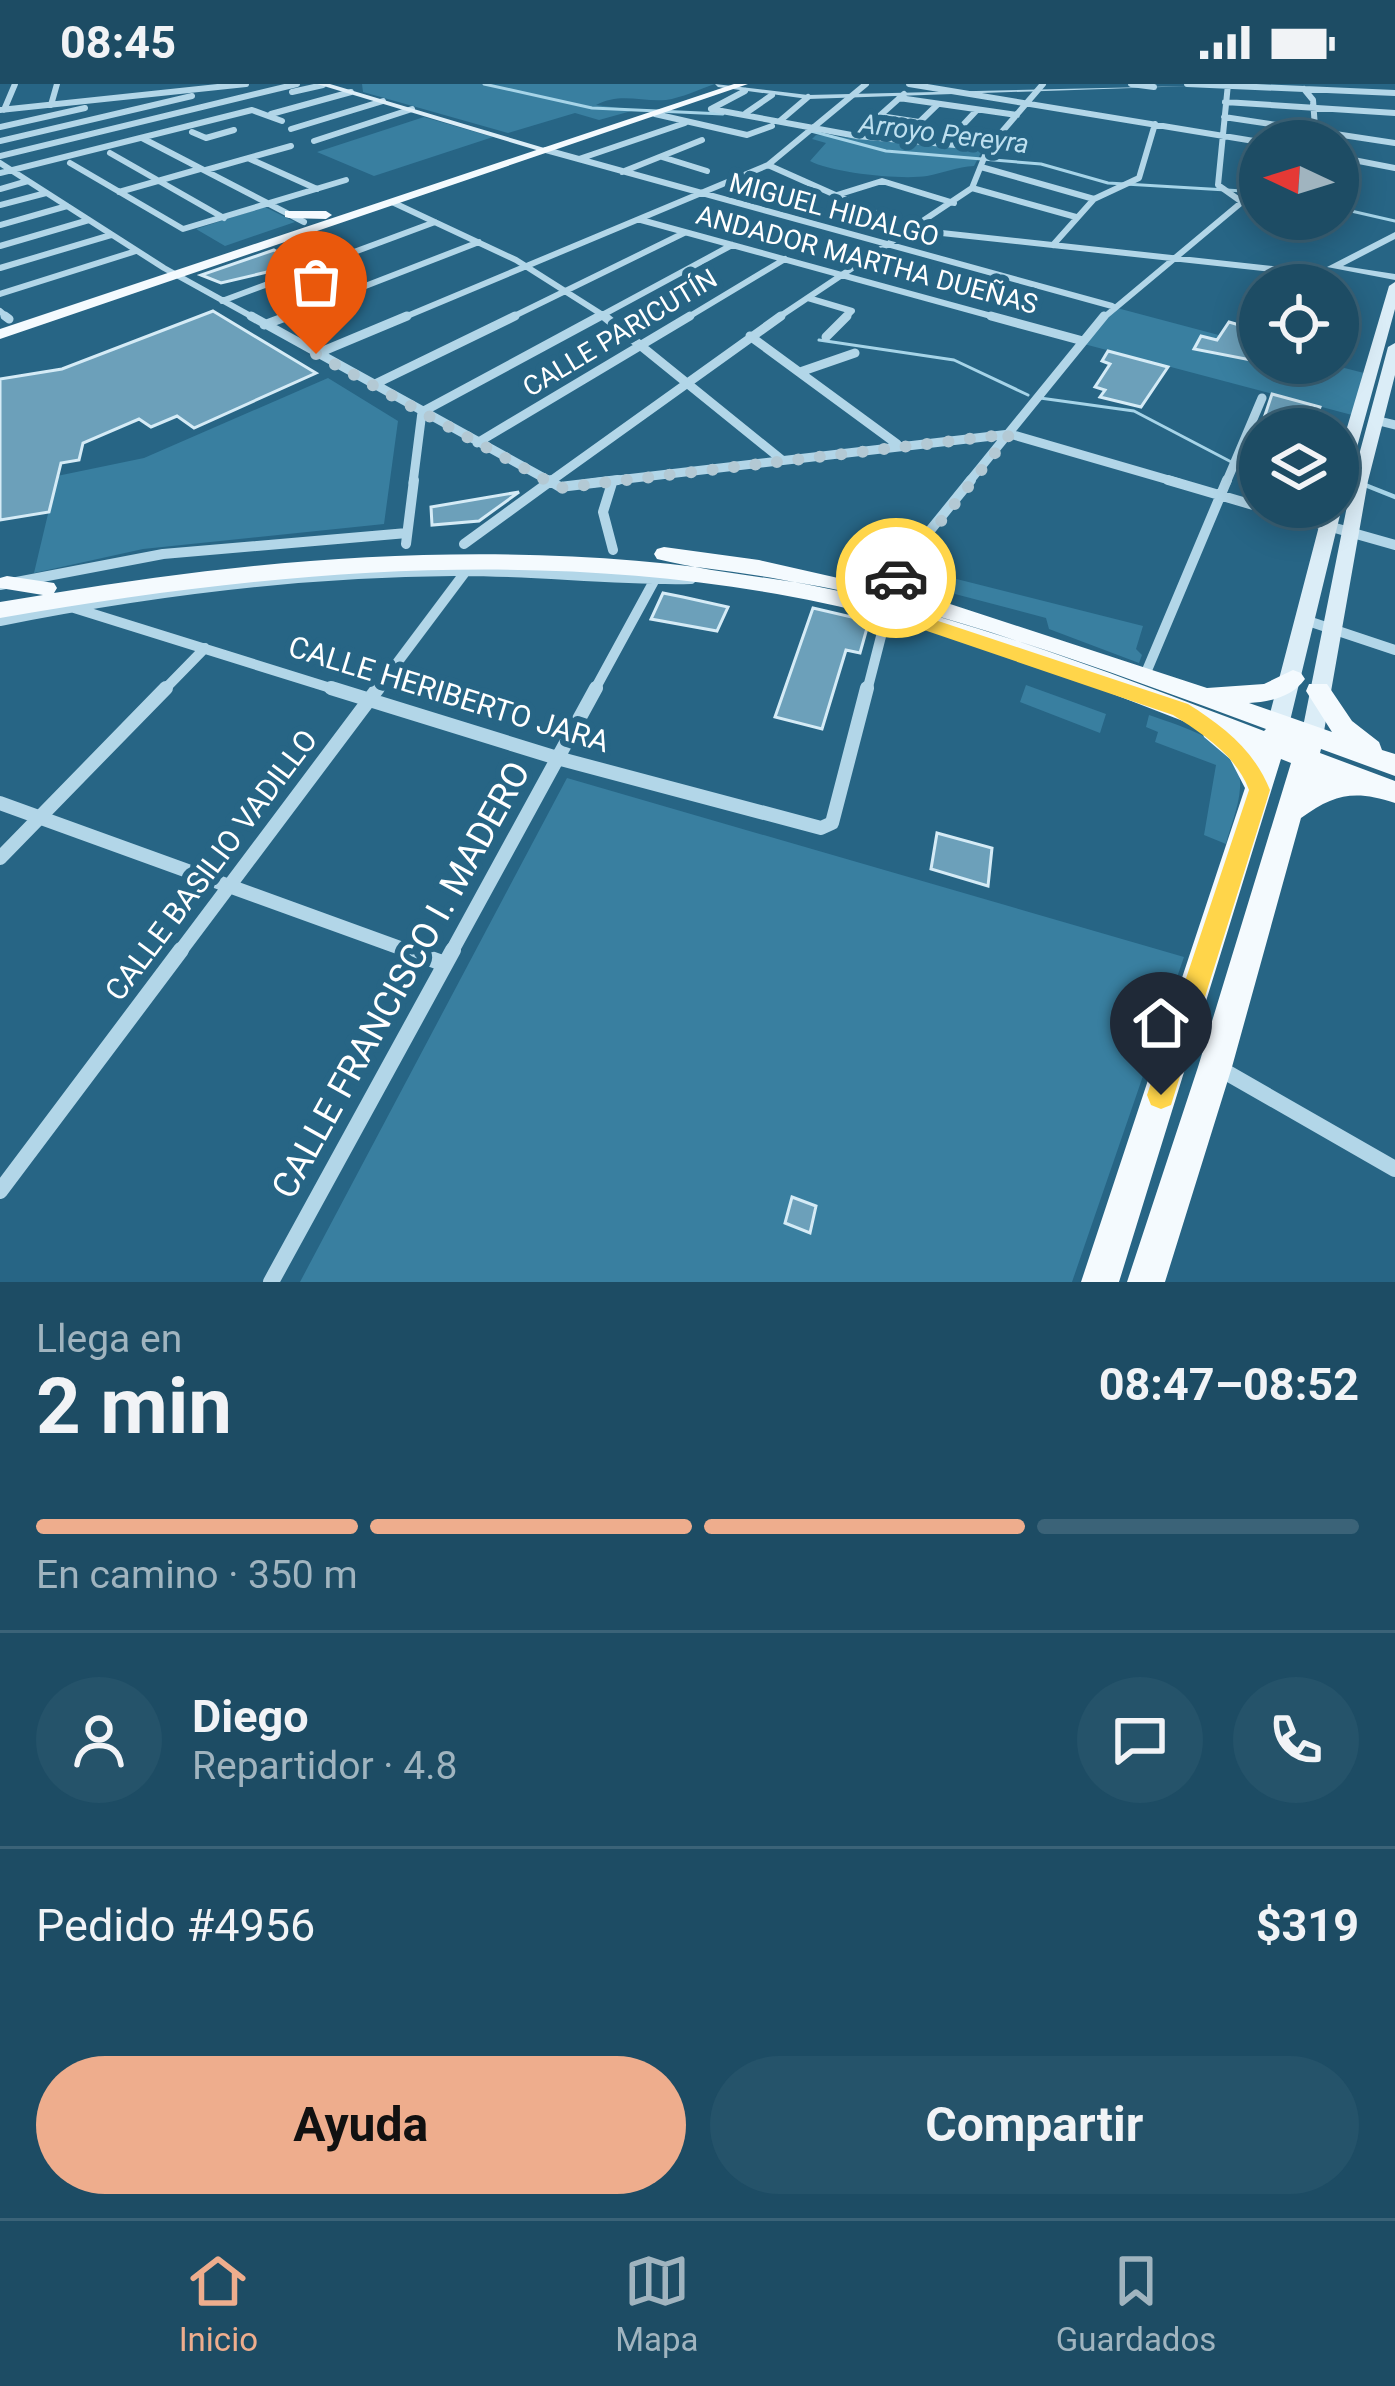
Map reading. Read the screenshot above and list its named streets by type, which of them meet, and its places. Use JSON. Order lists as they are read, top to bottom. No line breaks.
{"streets":{"street":["MIGUEL HIDALGO","ANDADOR MARTHA DUEÑAS","CALLE PARICUTÍN","CALLE HERIBERTO JARA","CALLE BASILIO VADILLO","CALLE FRANCISCO I. MADERO"]},"crossings":[["ANDADOR MARTHA DUEÑAS","CALLE PARICUTÍN"],["CALLE HERIBERTO JARA","CALLE BASILIO VADILLO"],["CALLE HERIBERTO JARA","CALLE FRANCISCO I. MADERO"]],"water":["Arroyo Pereyra"],"north":"left","page":{"status":"08:45","heading":["2 min","Llega en","08:47–08:52"],"panel":["Diego","Repartidor · 4.8","Pedido #4956","$319"],"bar":"En camino · 350 m","buttons":["Ayuda","Compartir"],"tabs":["Inicio","Mapa","Guardados"]}}
